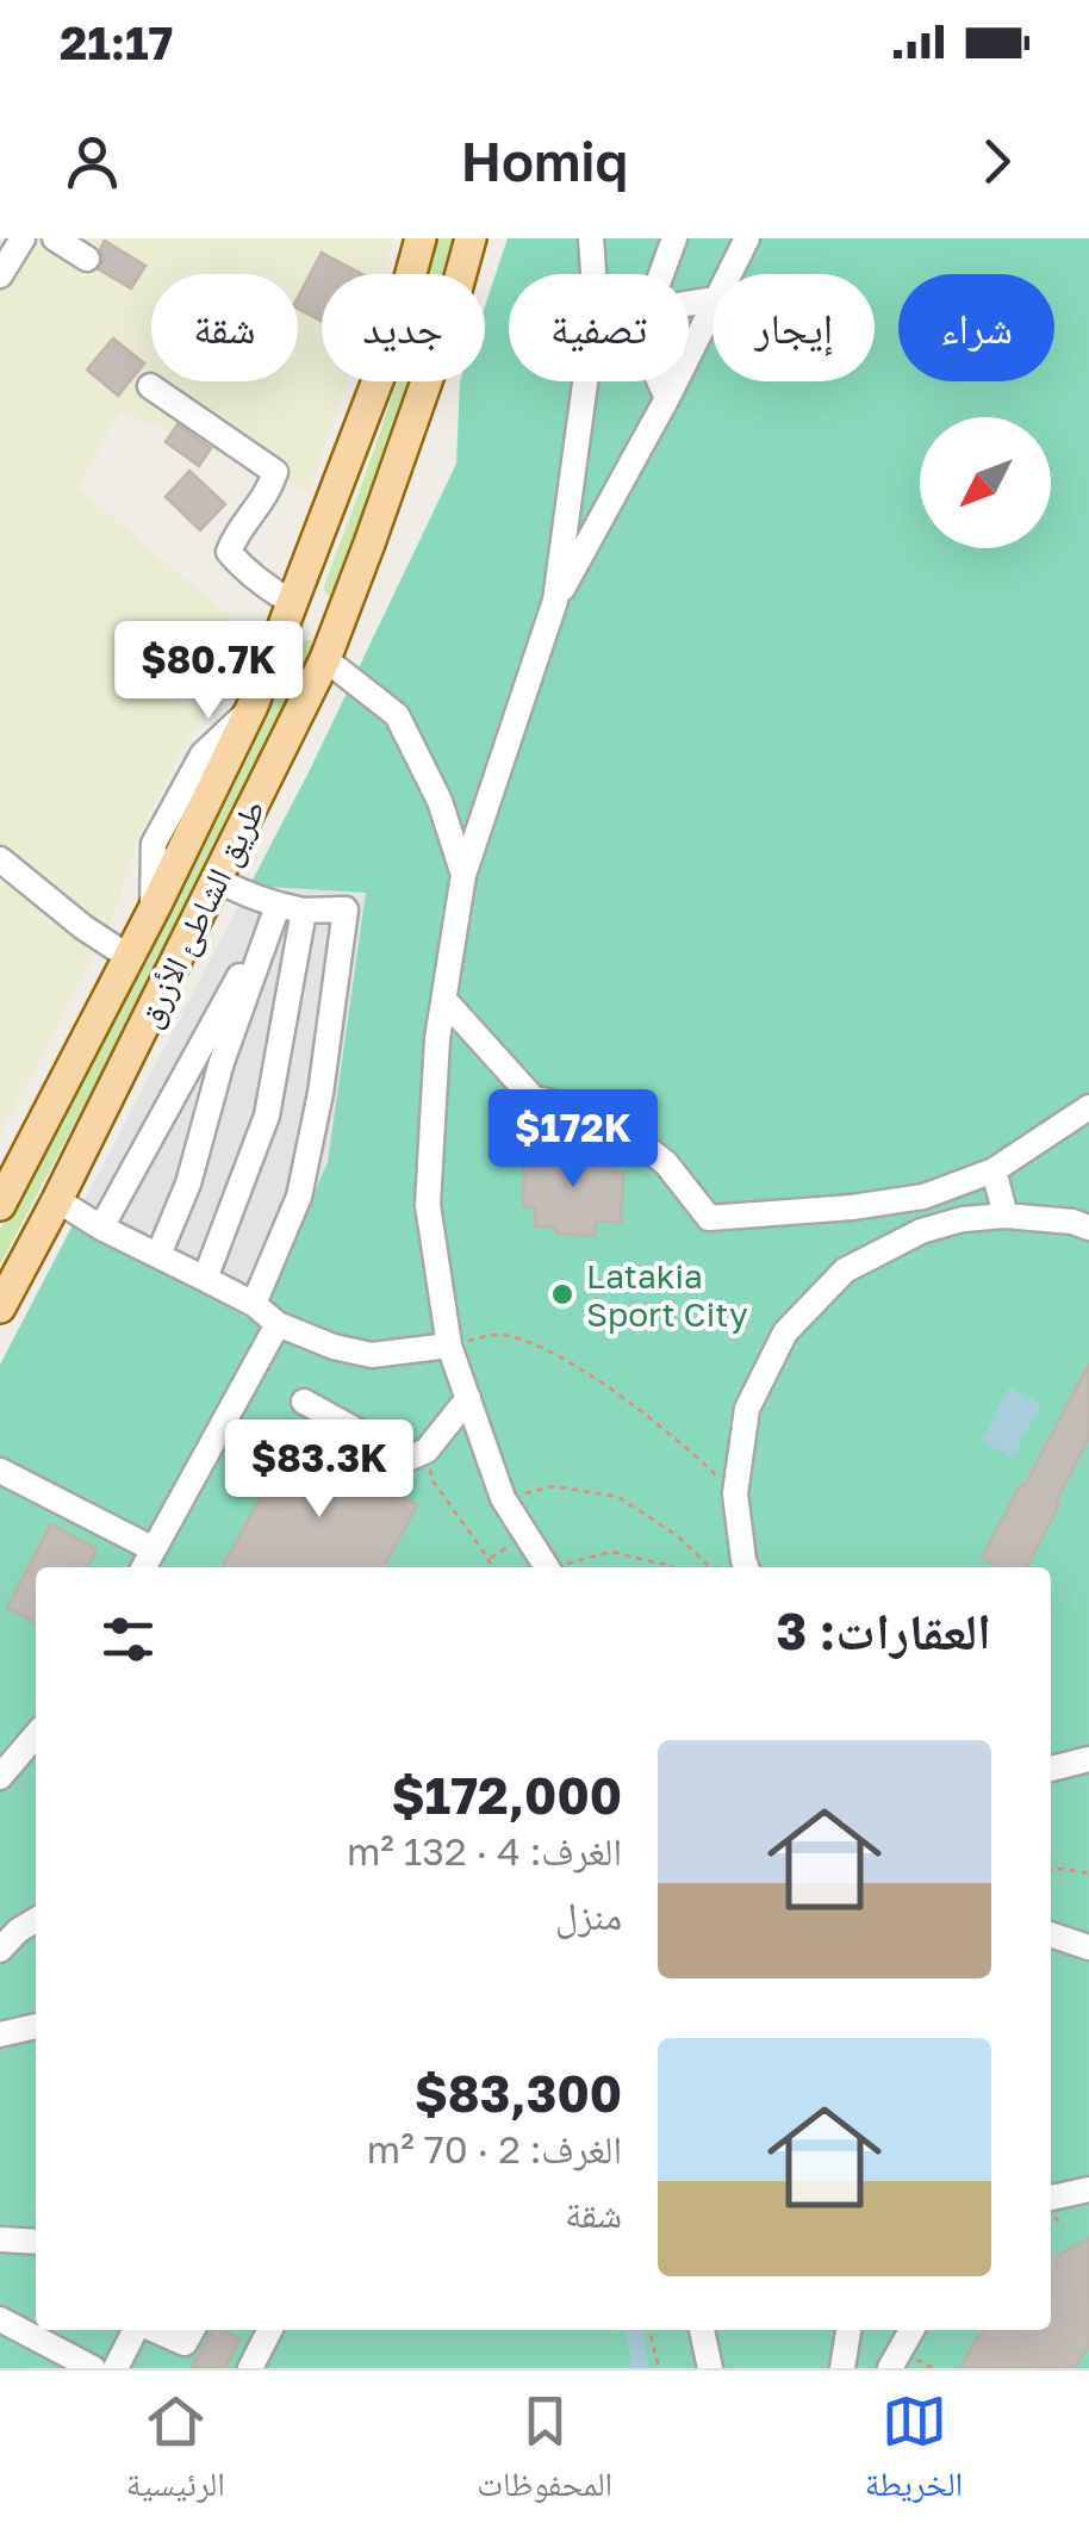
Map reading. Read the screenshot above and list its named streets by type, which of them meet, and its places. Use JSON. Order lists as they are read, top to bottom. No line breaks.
{"streets":{"main road":["طريق الشاطئ الأزرق"]},"places":["Latakia Sport City"],"north":"bottom left","page":{"status":"21:17","header":"Homiq","chip":["شراء","إيجار","تصفية","جديد","شقة"],"price":["$80.7K","$172K","$83.3K"],"heading":"العقارات: 3","list":[{"name":"$172,000","note":"الغرف: 4 · 132 m² · منزل"},{"name":"$83,300","note":"الغرف: 2 · 70 m² · شقة"}],"tabs":["الخريطة","المحفوظات","الرئيسية"]}}
